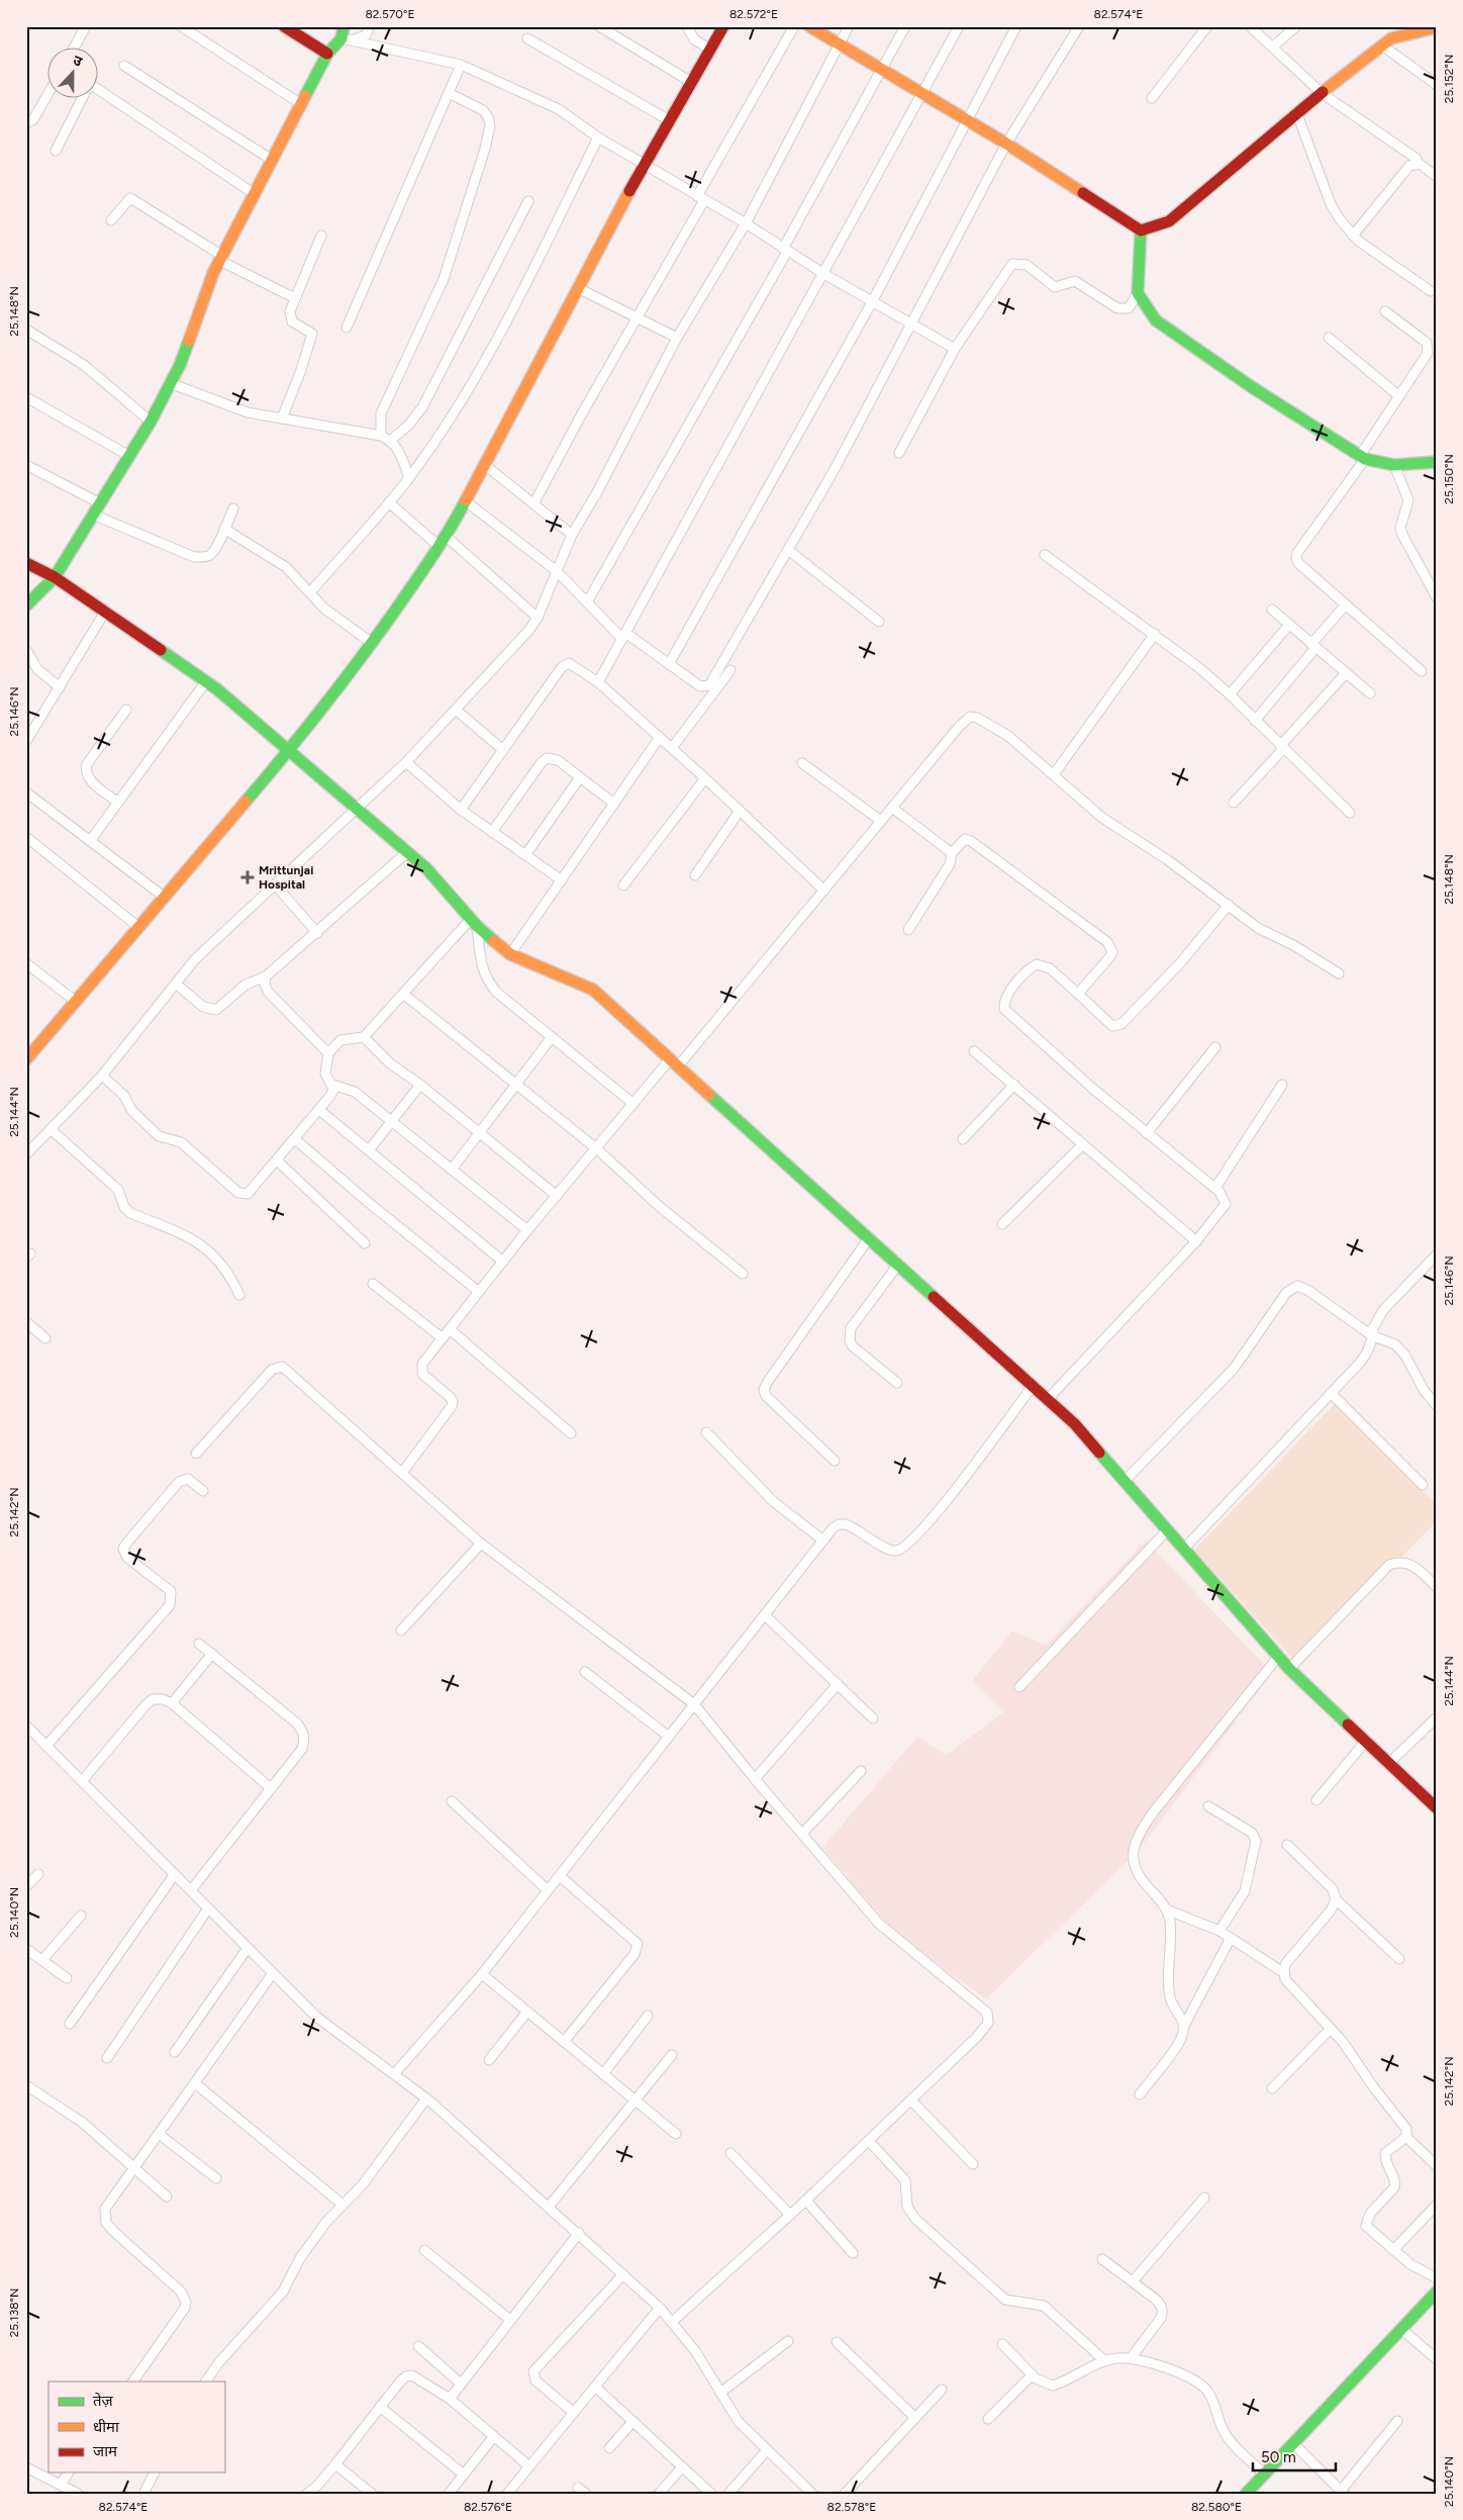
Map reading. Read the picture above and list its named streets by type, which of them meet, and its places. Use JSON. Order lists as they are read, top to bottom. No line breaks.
{"places":{"health":["Mrittunjai Hospital"]},"legend":["तेज़","धीमा","जाम"],"scale_bar":"50 m","north":"top","coordinates":["82.570°E","82.572°E","82.574°E","25.152°N","25.148°N","25.150°N","25.146°N","25.144°N","25.142°N","25.140°N","25.138°N","82.576°E","82.578°E","82.580°E"]}
